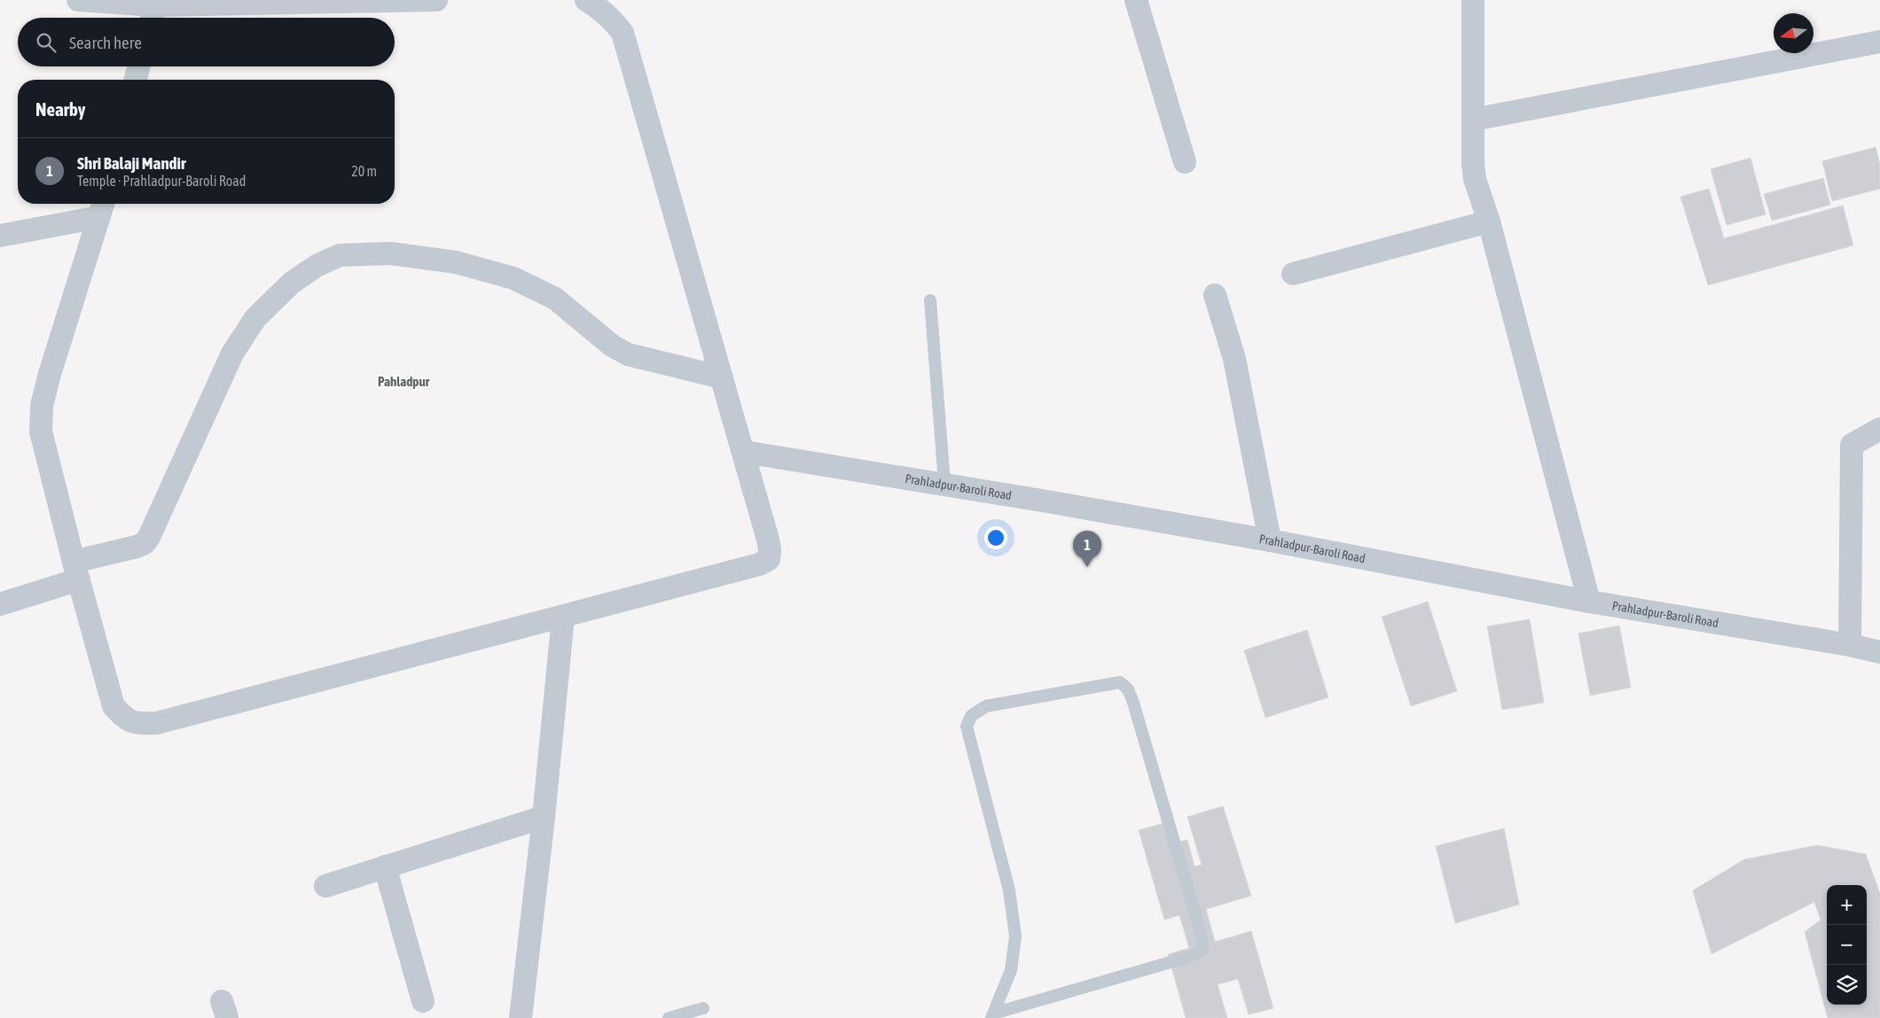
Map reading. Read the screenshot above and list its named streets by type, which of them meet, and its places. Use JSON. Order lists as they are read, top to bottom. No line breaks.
{"streets":{"street":["Prahladpur-Baroli Road"]},"districts":["Pahladpur"],"north":"left","page":{"search":"Search here","heading":"Nearby","list":[{"mark":"1","name":"Shri Balaji Mandir","note":"Temple · Prahladpur-Baroli Road","value":"20 m"}],"pins":"1","map_buttons":["+","−"]}}
